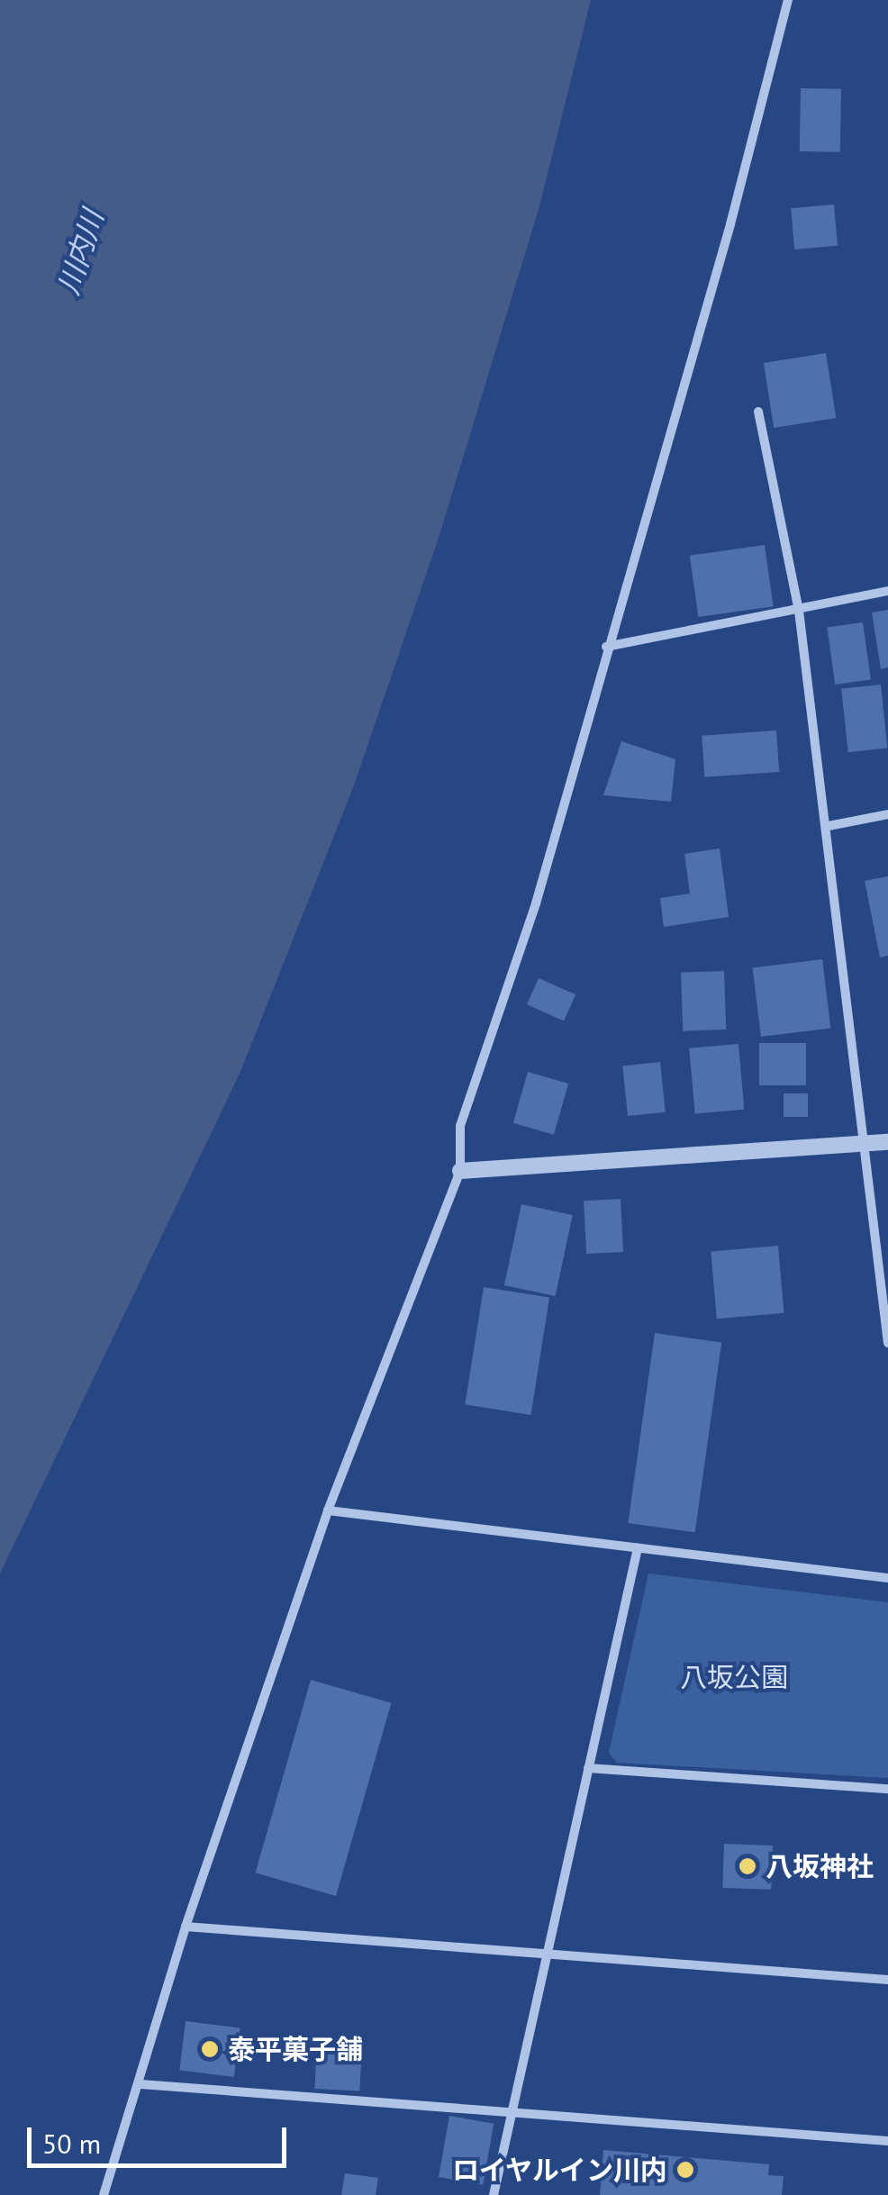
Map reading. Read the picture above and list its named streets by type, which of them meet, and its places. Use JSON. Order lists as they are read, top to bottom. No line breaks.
{"water":["川内川"],"parks":["八坂公園"],"places":["八坂神社","泰平菓子舗","ロイヤルイン川内"],"scale_bar":"50 m"}
